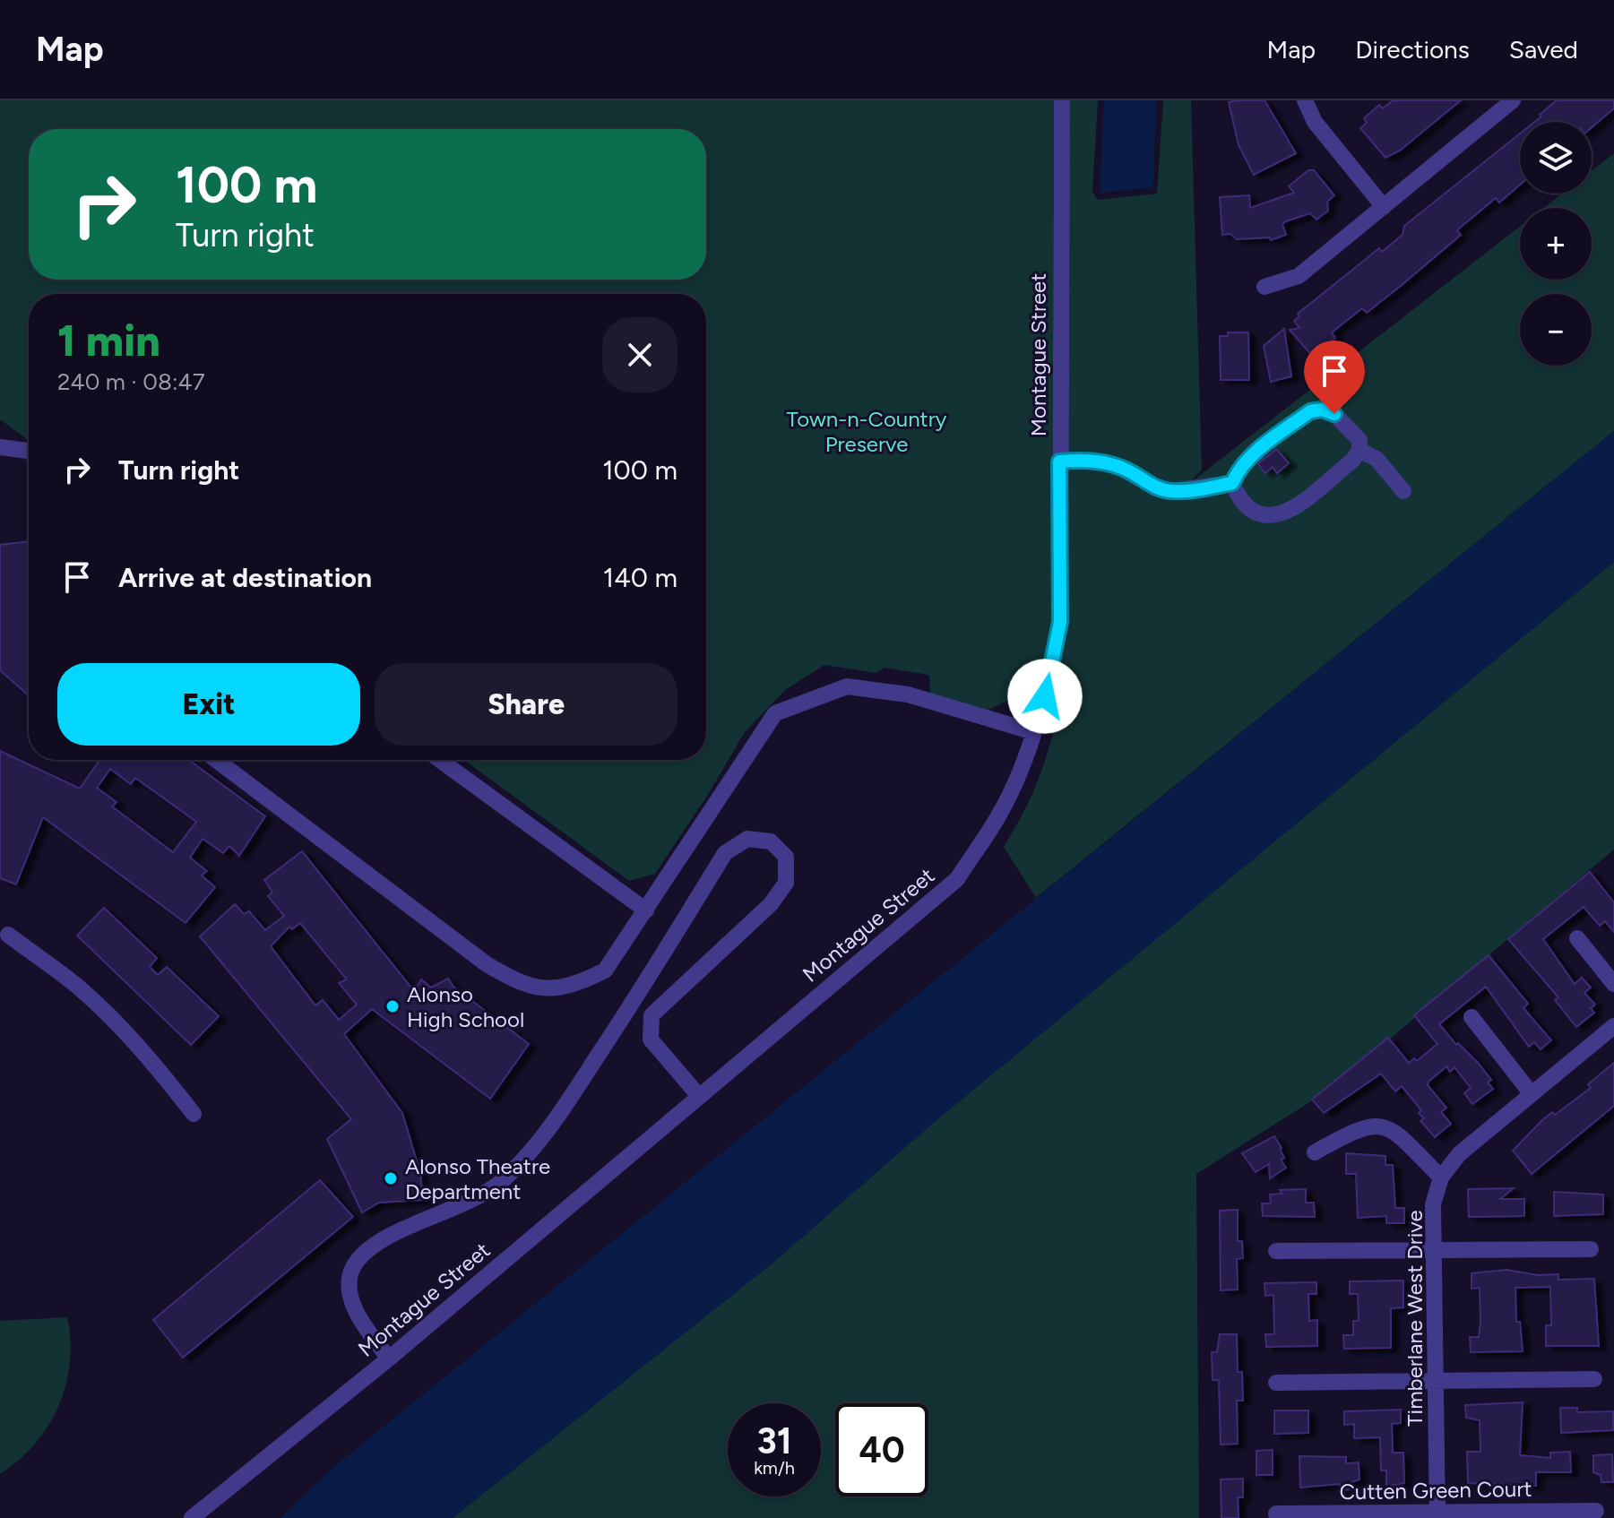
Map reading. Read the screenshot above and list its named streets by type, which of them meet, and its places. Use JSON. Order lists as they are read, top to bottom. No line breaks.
{"streets":{"street":["Montague Street","Timberlane West Drive","Cutten Green Court"]},"crossings":[["Timberlane West Drive","Cutten Green Court"]],"parks":["Town-n-Country Preserve"],"places":["Alonso High School","Alonso Theatre Department"],"page":{"header":"Map","nav":["Map","Directions","Saved"],"map_buttons":["+","−"],"turn":["100 m","Turn right"],"heading":["1 min","240 m · 08:47"],"list":[{"name":"Turn right","value":"100 m"},{"name":"Arrive at destination","value":"140 m"}],"buttons":["Exit","Share"],"speed":"31 km/h","limit":"40"}}
